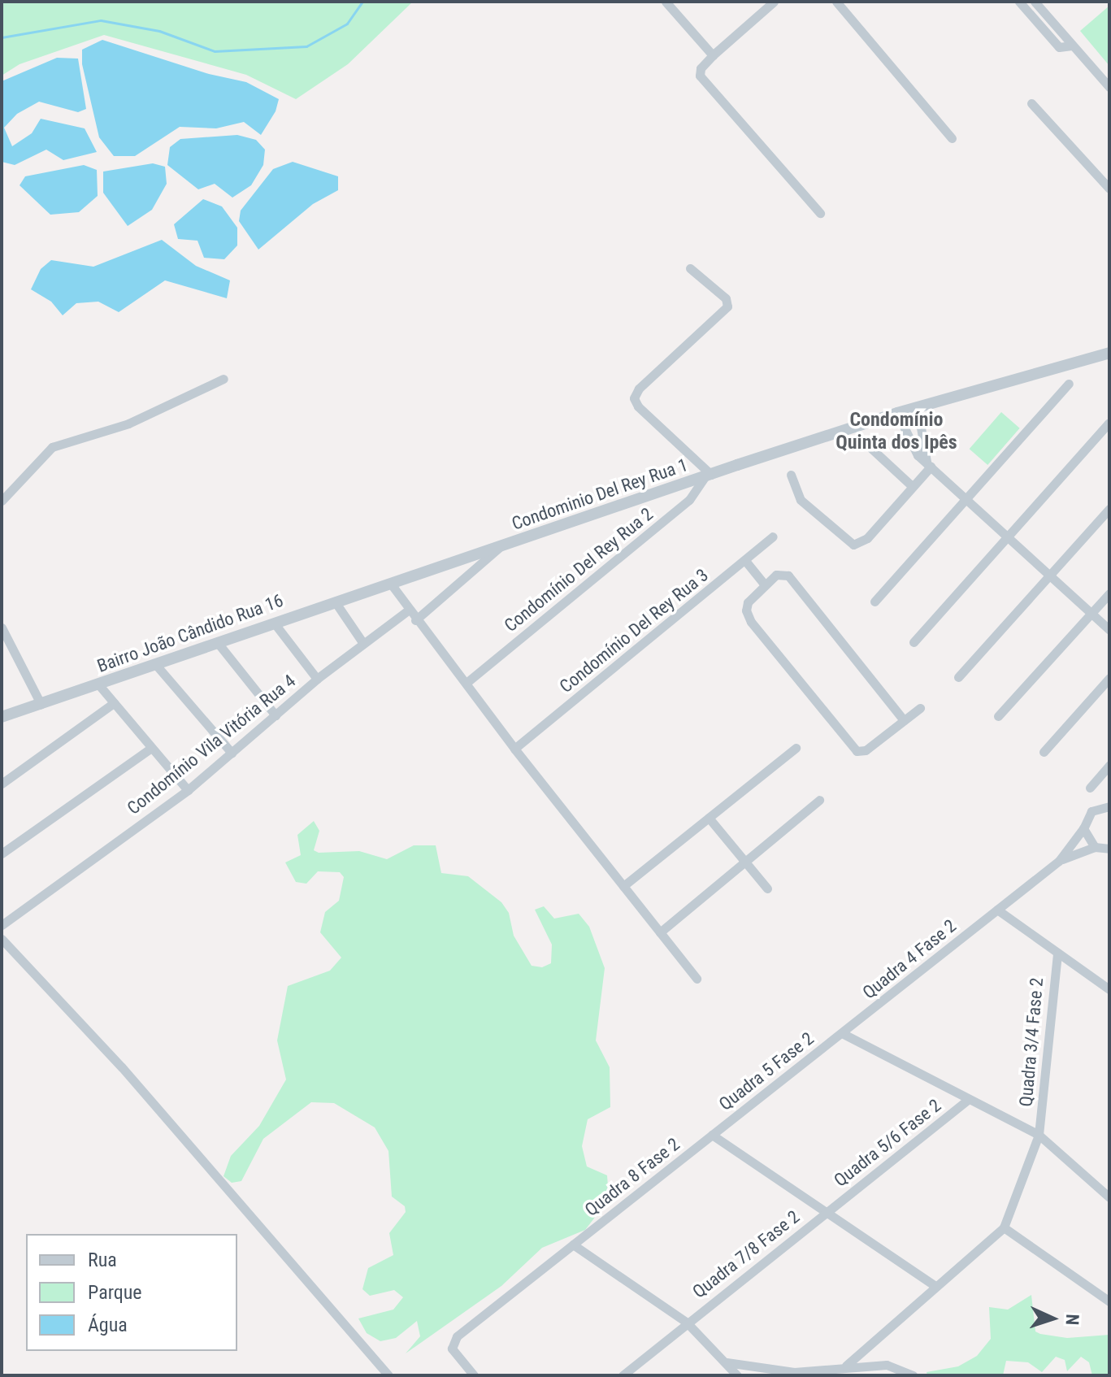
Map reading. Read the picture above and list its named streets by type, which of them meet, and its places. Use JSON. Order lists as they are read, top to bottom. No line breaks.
{"streets":{"street":["Condominio Del Rey Rua 1","Condomínio Del Rey Rua 2","Condomínio Del Rey Rua 3","Bairro João Cândido Rua 16","Condomínio Vila Vitória Rua 4","Quadra 4 Fase 2","Quadra 3/4 Fase 2","Quadra 5 Fase 2","Quadra 5/6 Fase 2","Quadra 8 Fase 2","Quadra 7/8 Fase 2"]},"crossings":[["Condominio Del Rey Rua 1","Condomínio Del Rey Rua 2"],["Condominio Del Rey Rua 1","Bairro João Cândido Rua 16"],["Quadra 4 Fase 2","Quadra 5 Fase 2"],["Quadra 5 Fase 2","Quadra 8 Fase 2"],["Quadra 5/6 Fase 2","Quadra 7/8 Fase 2"]],"districts":["Condomínio Quinta dos Ipês"],"legend":["Rua","Parque","Água"],"north":"right"}
